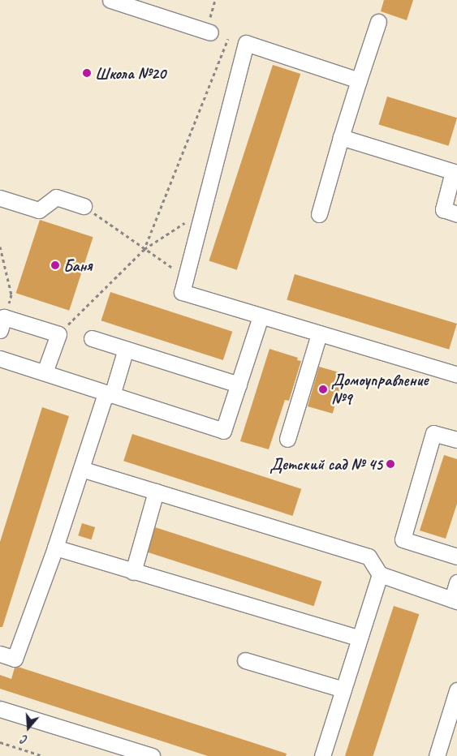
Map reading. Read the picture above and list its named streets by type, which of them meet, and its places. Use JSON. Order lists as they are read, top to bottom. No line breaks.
{"places":["Школа №20","Баня","Домоуправление №9","Детский сад № 45"],"north":"bottom"}
